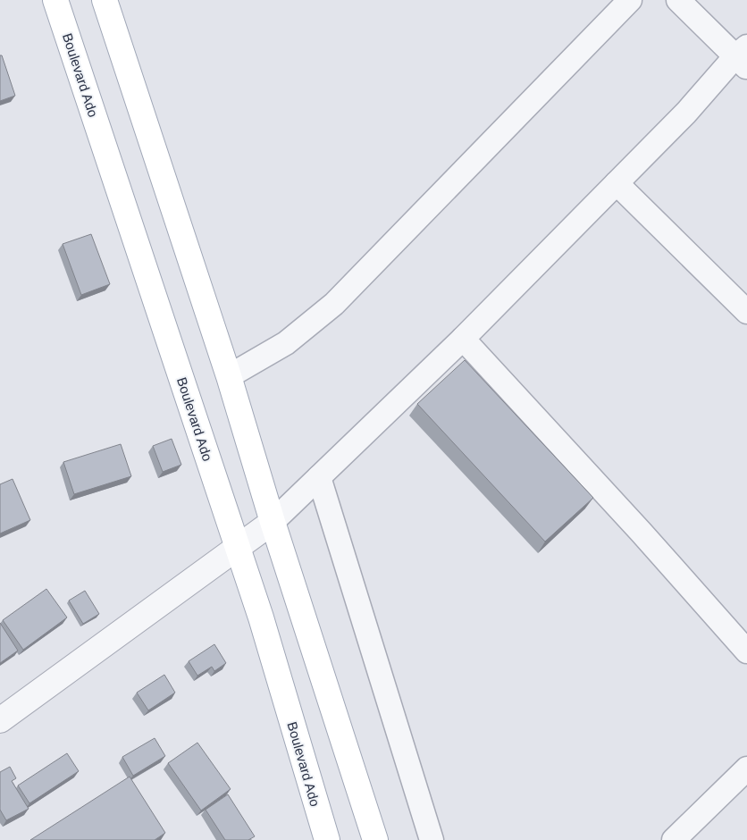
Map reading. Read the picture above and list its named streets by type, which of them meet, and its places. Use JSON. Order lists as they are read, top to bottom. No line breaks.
{"streets":{"main road":["Boulevard Ado"]}}
